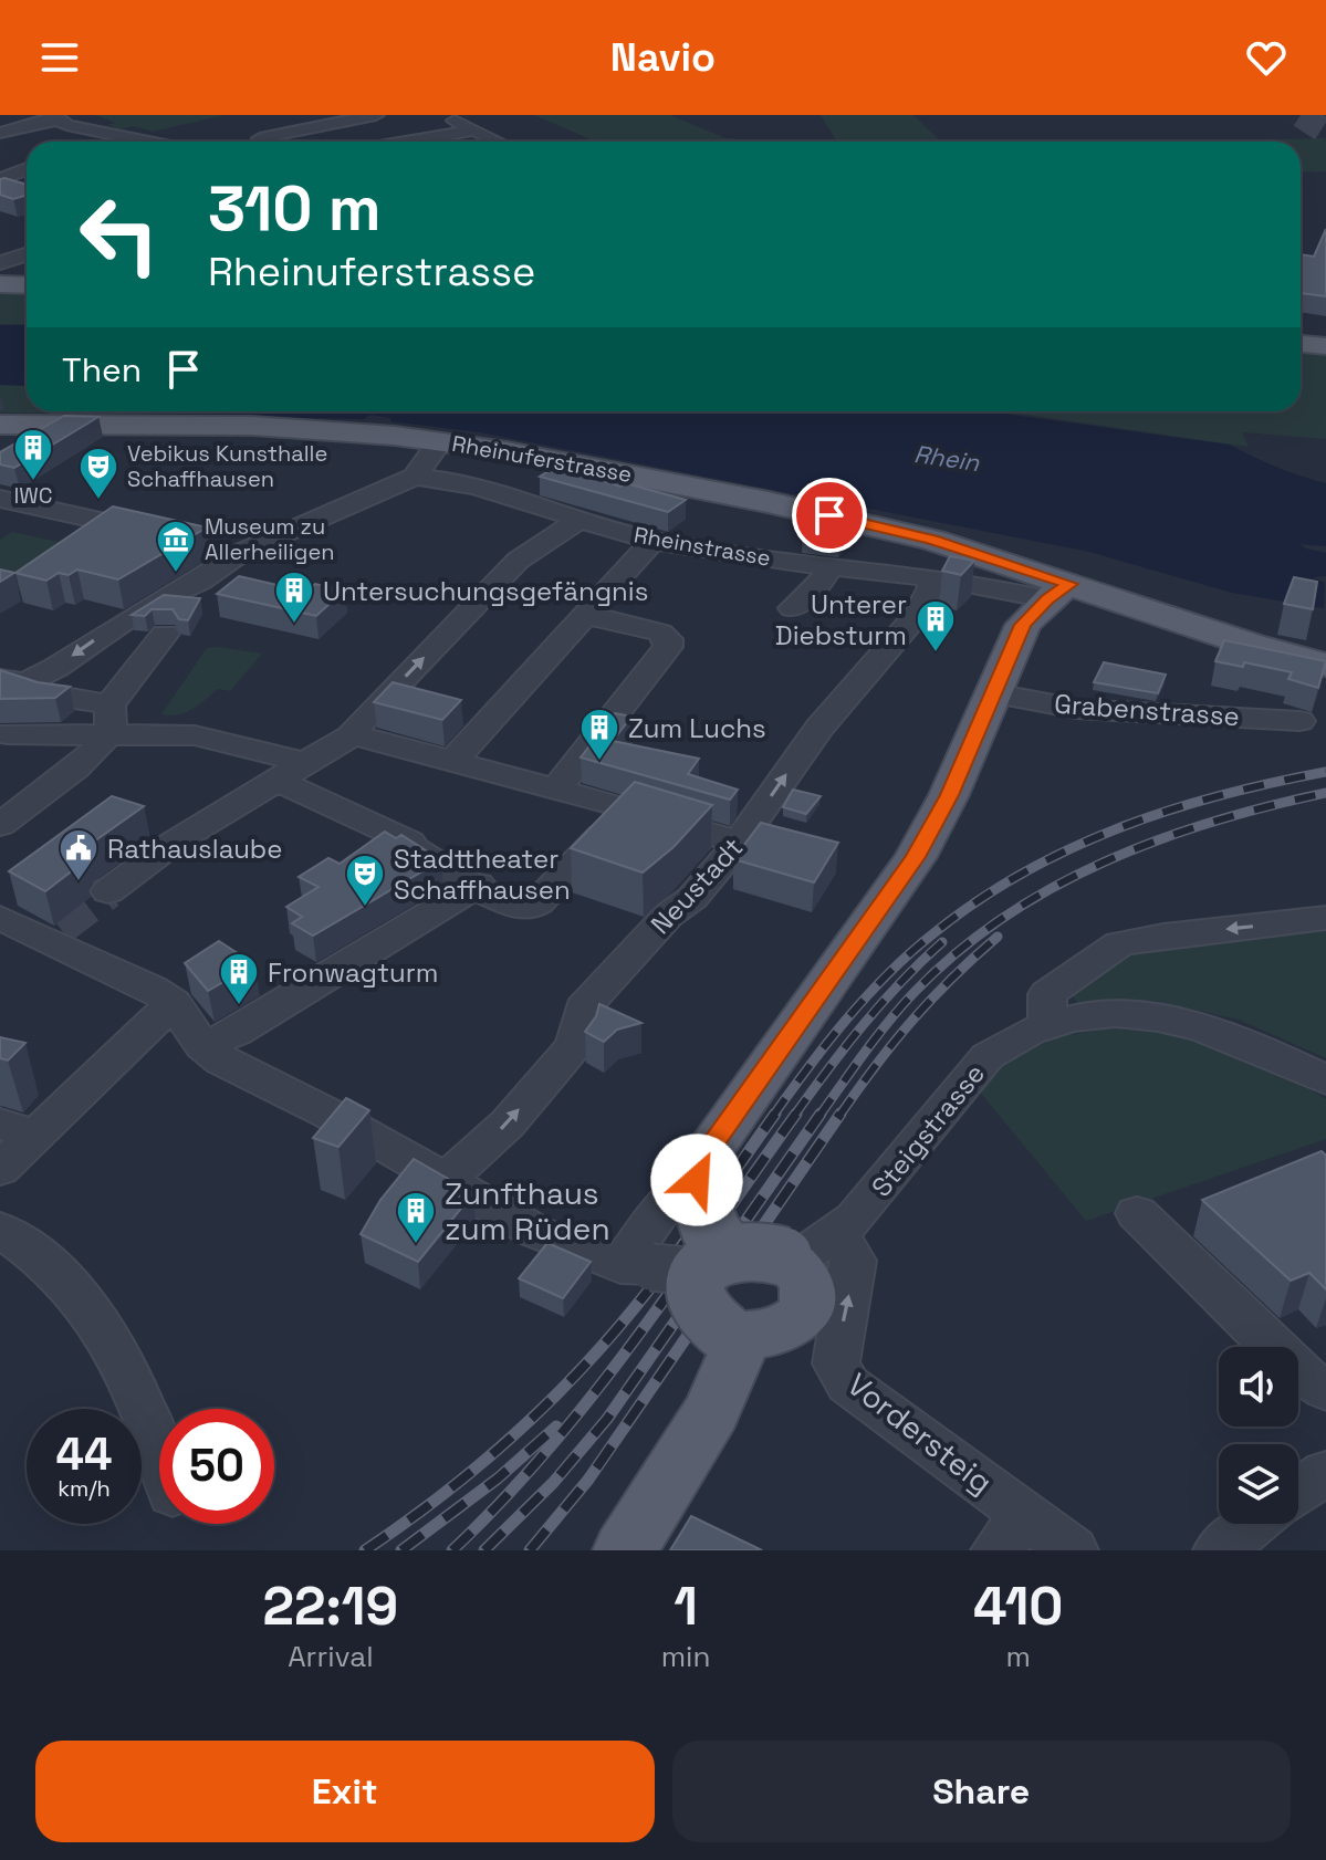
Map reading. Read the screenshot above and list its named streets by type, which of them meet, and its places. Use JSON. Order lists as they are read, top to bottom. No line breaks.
{"streets":{"main road":["Rheinuferstrasse"],"street":["Rheinstrasse","Grabenstrasse","Neustadt","Steigstrasse","Vordersteig"]},"crossings":[["Rheinuferstrasse","Rheinstrasse"],["Rheinstrasse","Neustadt"],["Steigstrasse","Vordersteig"]],"one_way":["Vordersteig"],"water":["Rhein"],"places":{"building":["IWC","Untersuchungsgefängnis","Unterer Diebsturm","Zum Luchs","Fronwagturm","Zunfthaus zum Rüden"],"theatre":["Vebikus Kunsthalle Schaffhausen","Stadttheater Schaffhausen"],"museum":["Museum zu Allerheiligen"],"public building":["Rathauslaube"]},"page":{"header":"Navio","turn":["310 m","Rheinuferstrasse"],"then":"Then","speed":"44 km/h","limit":"50","eta":["22:19","Arrival","1","min","410","m"],"buttons":["Exit","Share"]}}
